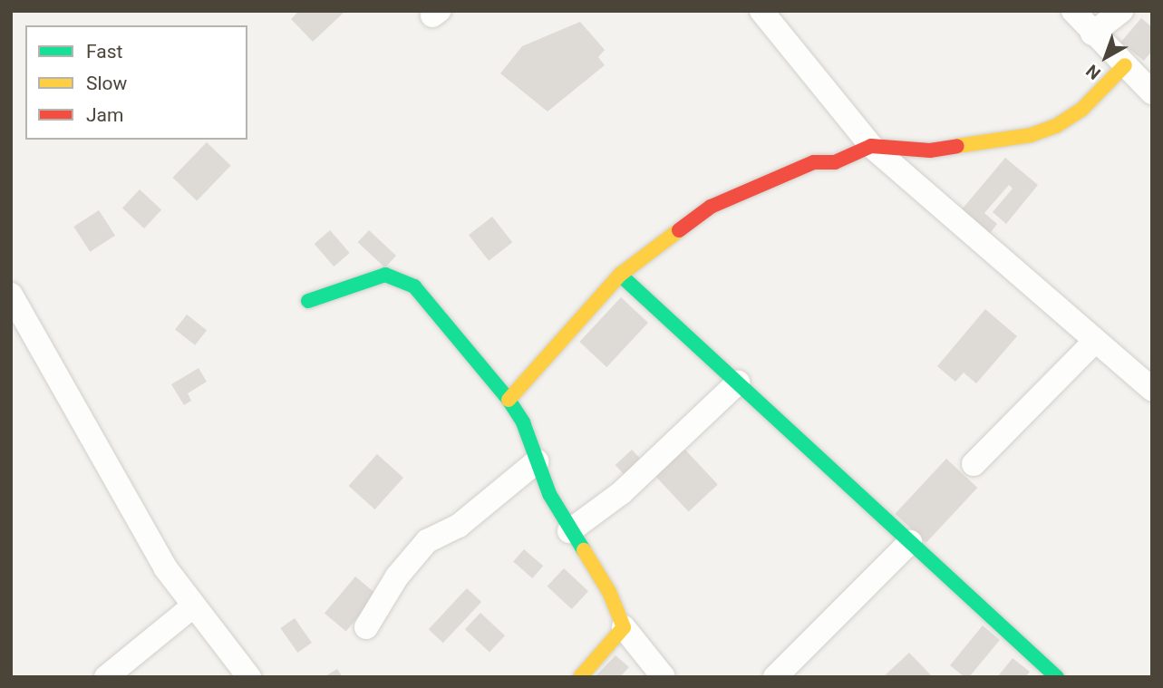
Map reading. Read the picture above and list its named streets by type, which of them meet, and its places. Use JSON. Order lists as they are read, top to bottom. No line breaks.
{"legend":["Fast","Slow","Jam"],"north":"bottom left"}
